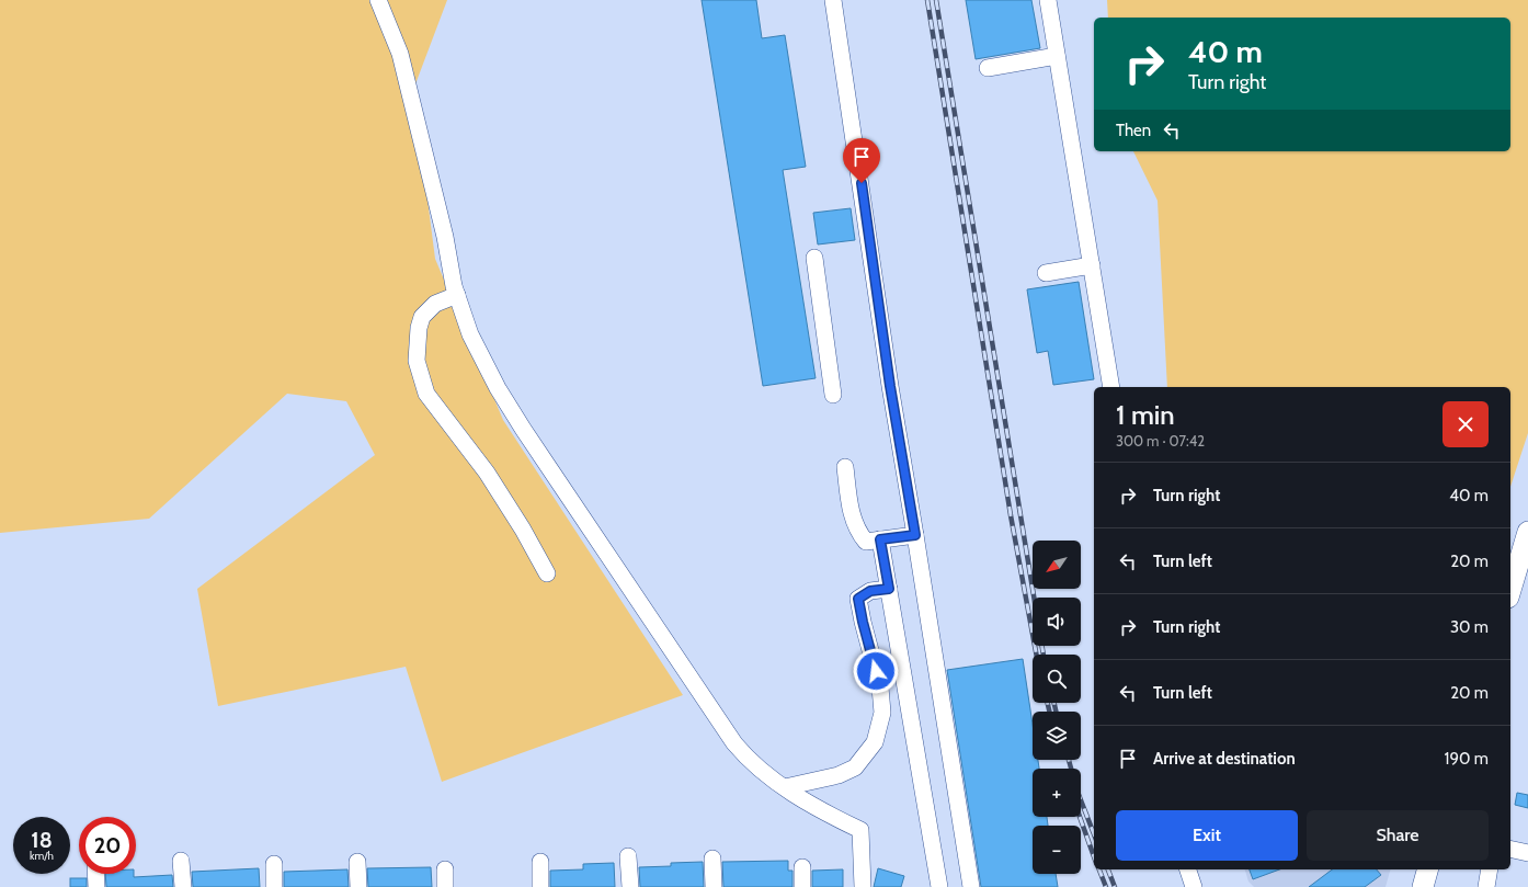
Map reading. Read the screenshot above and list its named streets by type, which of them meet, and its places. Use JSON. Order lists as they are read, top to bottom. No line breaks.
{"north":"bottom left","page":{"turn":["40 m","Turn right"],"then":"Then","heading":["1 min","300 m · 07:42"],"list":[{"name":"Turn right","value":"40 m"},{"name":"Turn left","value":"20 m"},{"name":"Turn right","value":"30 m"},{"name":"Turn left","value":"20 m"},{"name":"Arrive at destination","value":"190 m"}],"map_buttons":["+","−"],"buttons":["Exit","Share"],"speed":"18 km/h","limit":"20"}}
